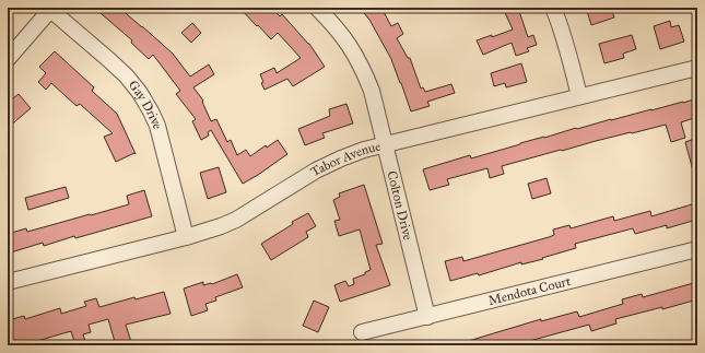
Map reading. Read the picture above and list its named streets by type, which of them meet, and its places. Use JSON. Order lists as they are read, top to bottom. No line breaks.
{"streets":{"street":["Gay Drive","Tabor Avenue","Colton Drive","Mendota Court"]},"crossings":[["Gay Drive","Tabor Avenue"],["Tabor Avenue","Colton Drive"],["Colton Drive","Mendota Court"]]}
